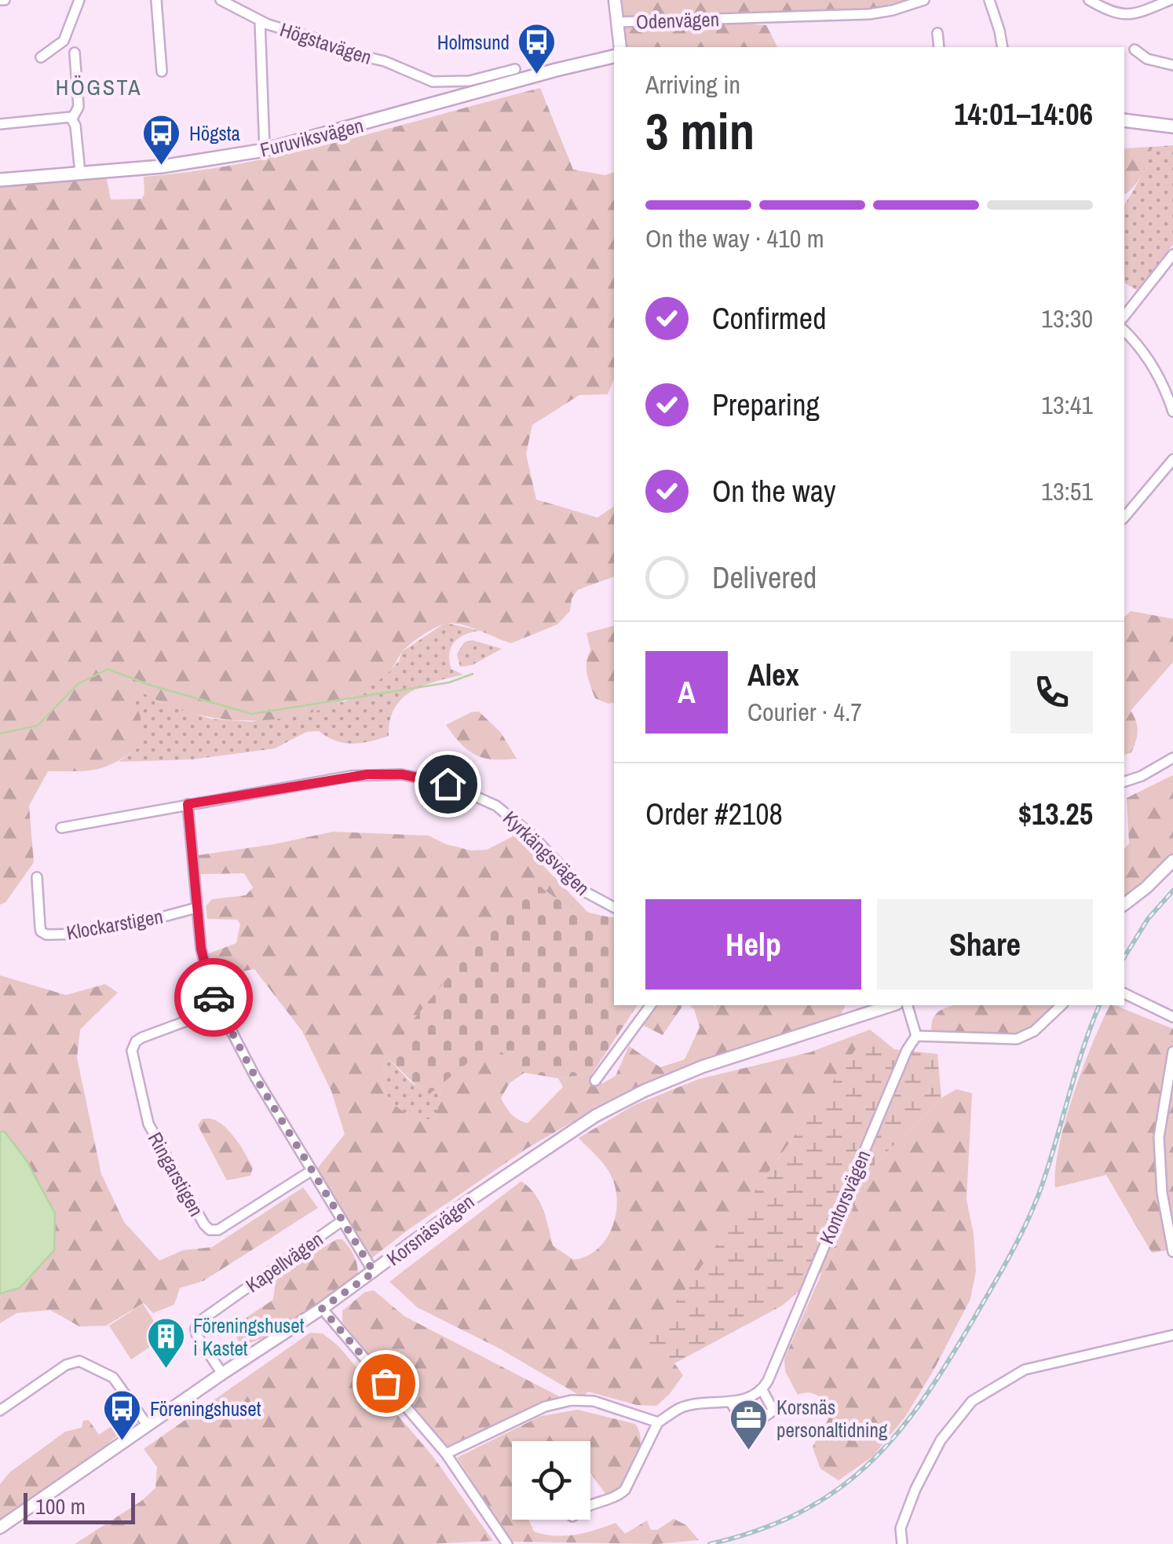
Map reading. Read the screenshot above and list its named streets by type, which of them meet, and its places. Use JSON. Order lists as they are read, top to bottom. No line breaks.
{"streets":{"main road":["Furuviksvägen"],"street":["Odenvägen","Högstavägen","Kyrkängsvägen","Klockarstigen","Ringarstigen","Kontorsvägen","Korsnäsvägen","Kapellvägen"]},"crossings":[["Kyrkängsvägen","Kapellvägen"],["Klockarstigen","Kapellvägen"],["Ringarstigen","Kapellvägen"],["Korsnäsvägen","Kapellvägen"]],"districts":["HÖGSTA"],"places":{"bus stop":["Holmsund","Högsta","Föreningshuset"],"building":["Föreningshuset i Kastet"],"office":["Korsnäs personaltidning"]},"scale_bar":"100 m","page":{"heading":["3 min","Arriving in","14:01–14:06"],"panel":["Alex","Courier · 4.7","Order #2108","$13.25"],"bar":"On the way · 410 m","list":[["Confirmed","13:30"],["Preparing","13:41"],["On the way","13:51"],"Delivered"],"round":"A","buttons":["Help","Share"],"scale":"100 m"}}
